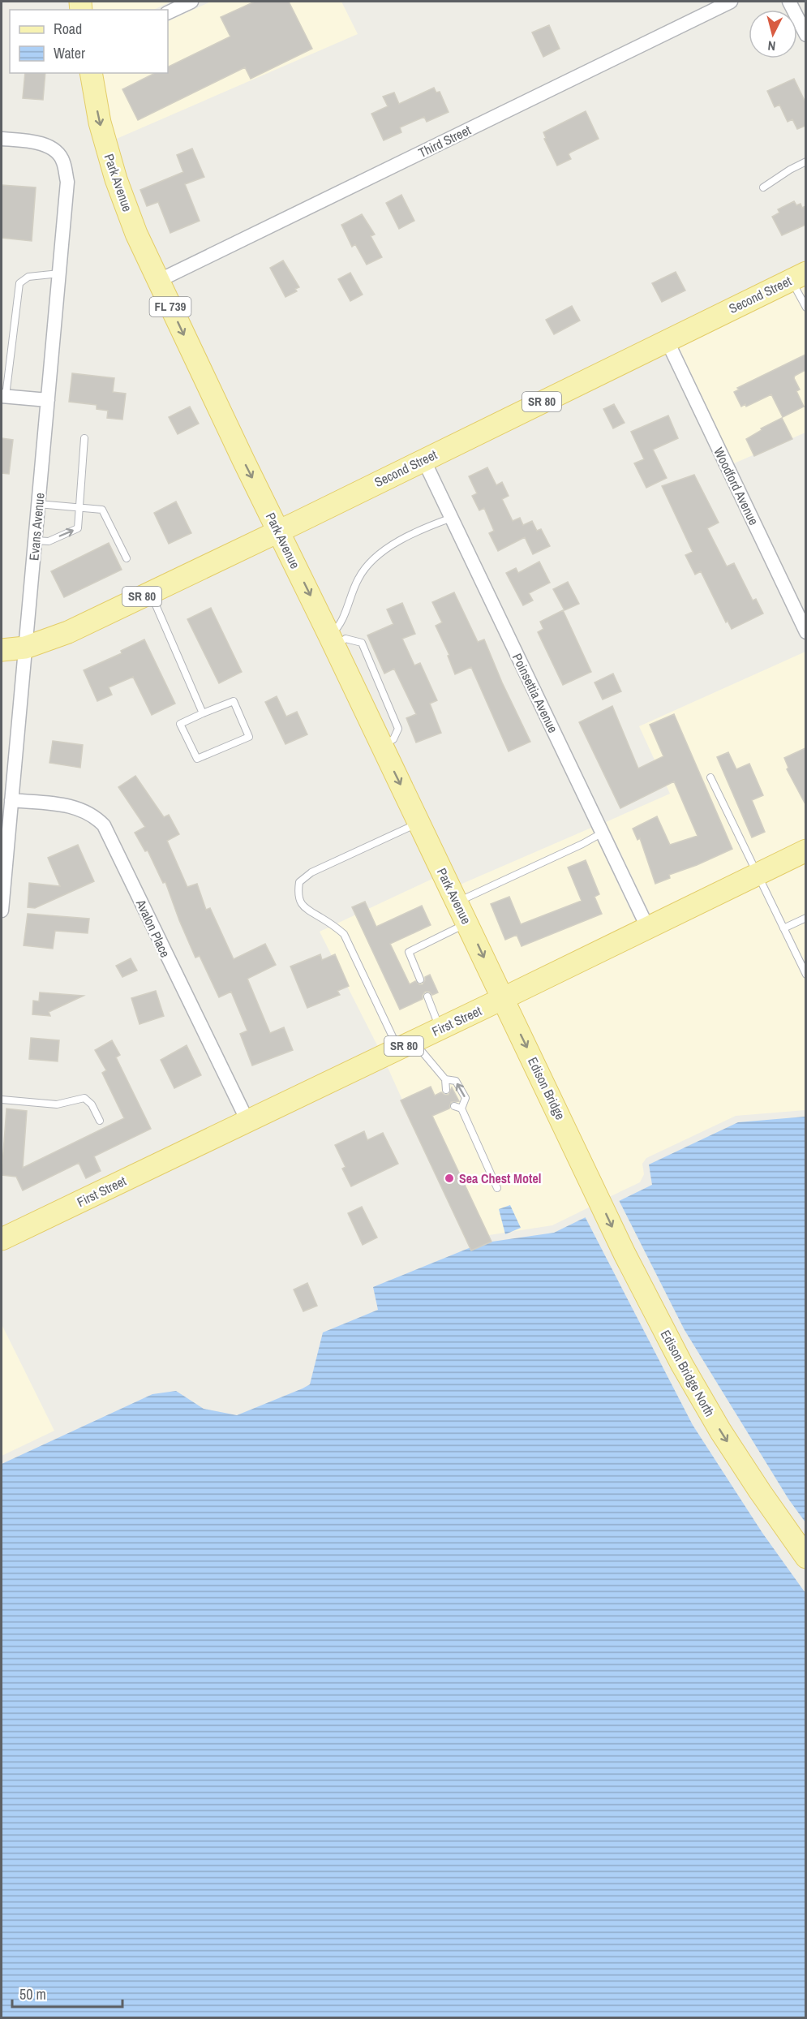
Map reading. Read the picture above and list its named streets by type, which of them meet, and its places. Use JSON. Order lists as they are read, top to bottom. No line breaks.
{"streets":{"main road":["Park Avenue","Second Street","FL 739","SR 80","First Street","Edison Bridge","Edison Bridge North"],"street":["Third Street","Woodford Avenue","Evans Avenue","Poinsettia Avenue","Avalon Place"]},"crossings":[["Third Street","Park Avenue"],["Park Avenue","Second Street"],["Park Avenue","First Street"],["Park Avenue","Edison Bridge"],["Second Street","Woodford Avenue"],["Second Street","Evans Avenue"],["Second Street","Poinsettia Avenue"],["Evans Avenue","Avalon Place"],["Poinsettia Avenue","First Street"],["Avalon Place","First Street"],["First Street","Edison Bridge"],["Edison Bridge","Edison Bridge North"]],"one_way":["Park Avenue","Edison Bridge","Edison Bridge North"],"places":["Sea Chest Motel"],"legend":["Road","Water"],"scale_bar":"50 m","north":"bottom"}
